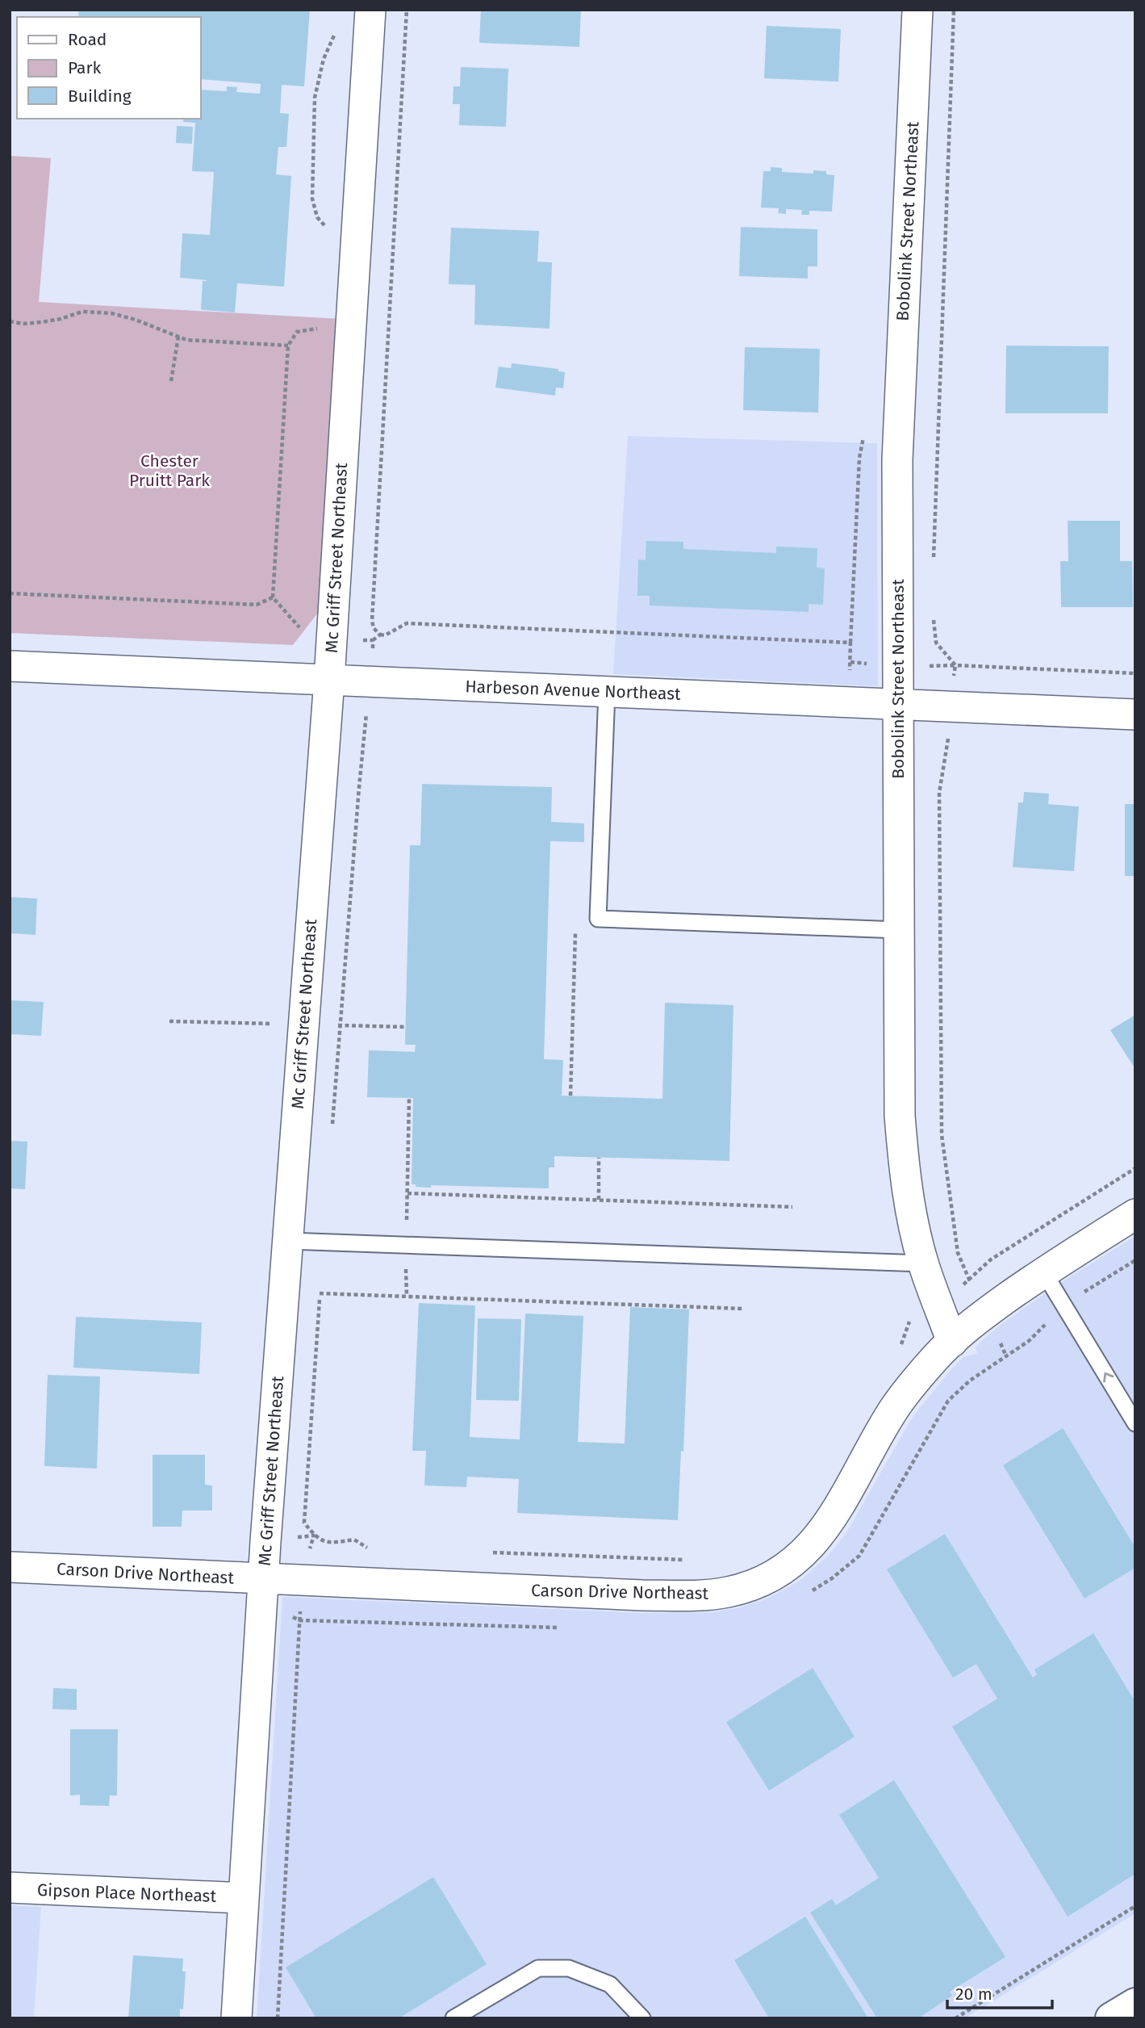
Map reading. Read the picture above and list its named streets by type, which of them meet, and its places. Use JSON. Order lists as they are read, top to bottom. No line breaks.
{"streets":{"street":["Bobolink Street Northeast","Mc Griff Street Northeast","Harbeson Avenue Northeast","Carson Drive Northeast","Gipson Place Northeast"]},"crossings":[["Bobolink Street Northeast","Harbeson Avenue Northeast"],["Bobolink Street Northeast","Carson Drive Northeast"],["Mc Griff Street Northeast","Harbeson Avenue Northeast"],["Mc Griff Street Northeast","Carson Drive Northeast"],["Mc Griff Street Northeast","Gipson Place Northeast"]],"parks":["Chester Pruitt Park"],"legend":["Road","Park","Building"],"scale_bar":"20 m"}
